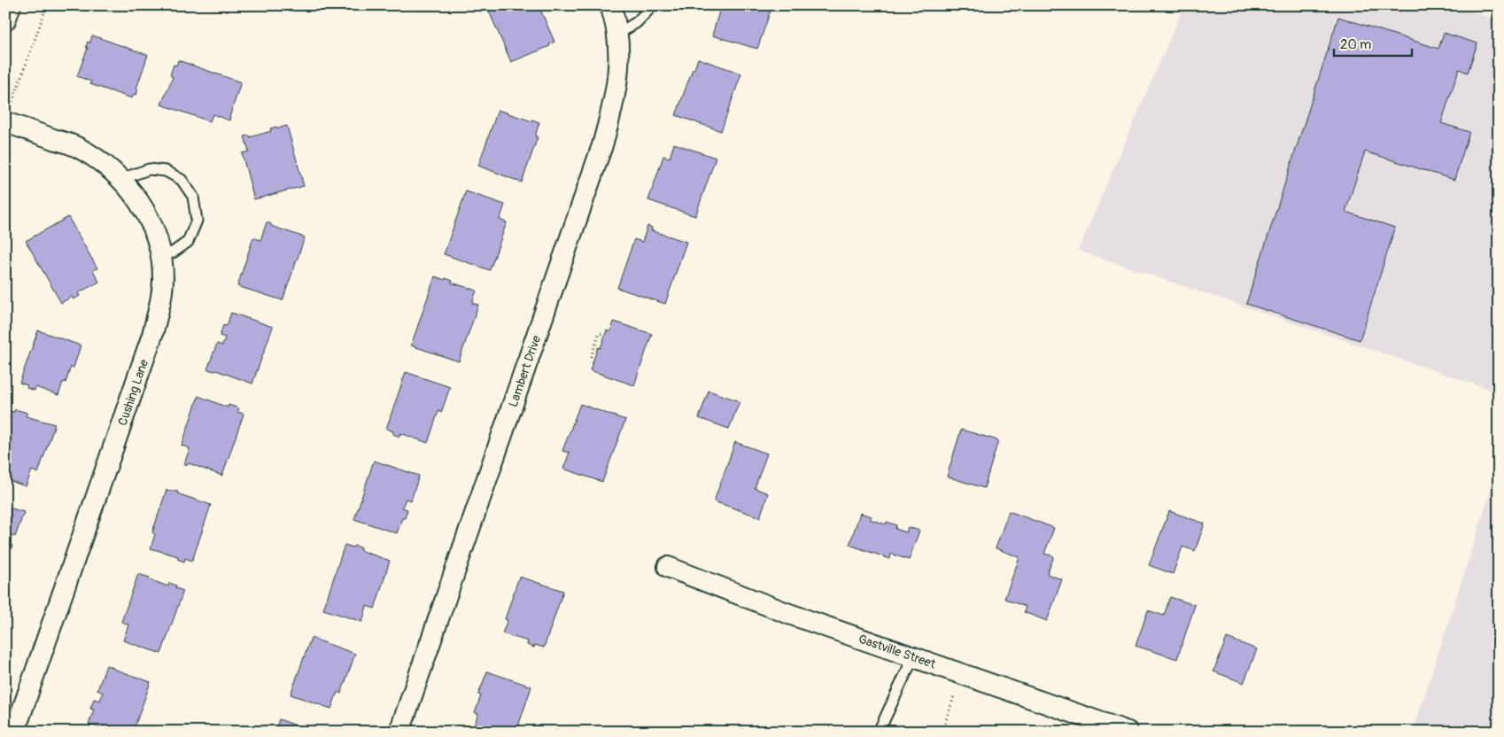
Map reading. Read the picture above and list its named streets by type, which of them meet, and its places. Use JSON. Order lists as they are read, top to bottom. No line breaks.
{"streets":{"street":["Lambert Drive","Cushing Lane","Gastville Street"]},"scale_bar":"20 m"}
